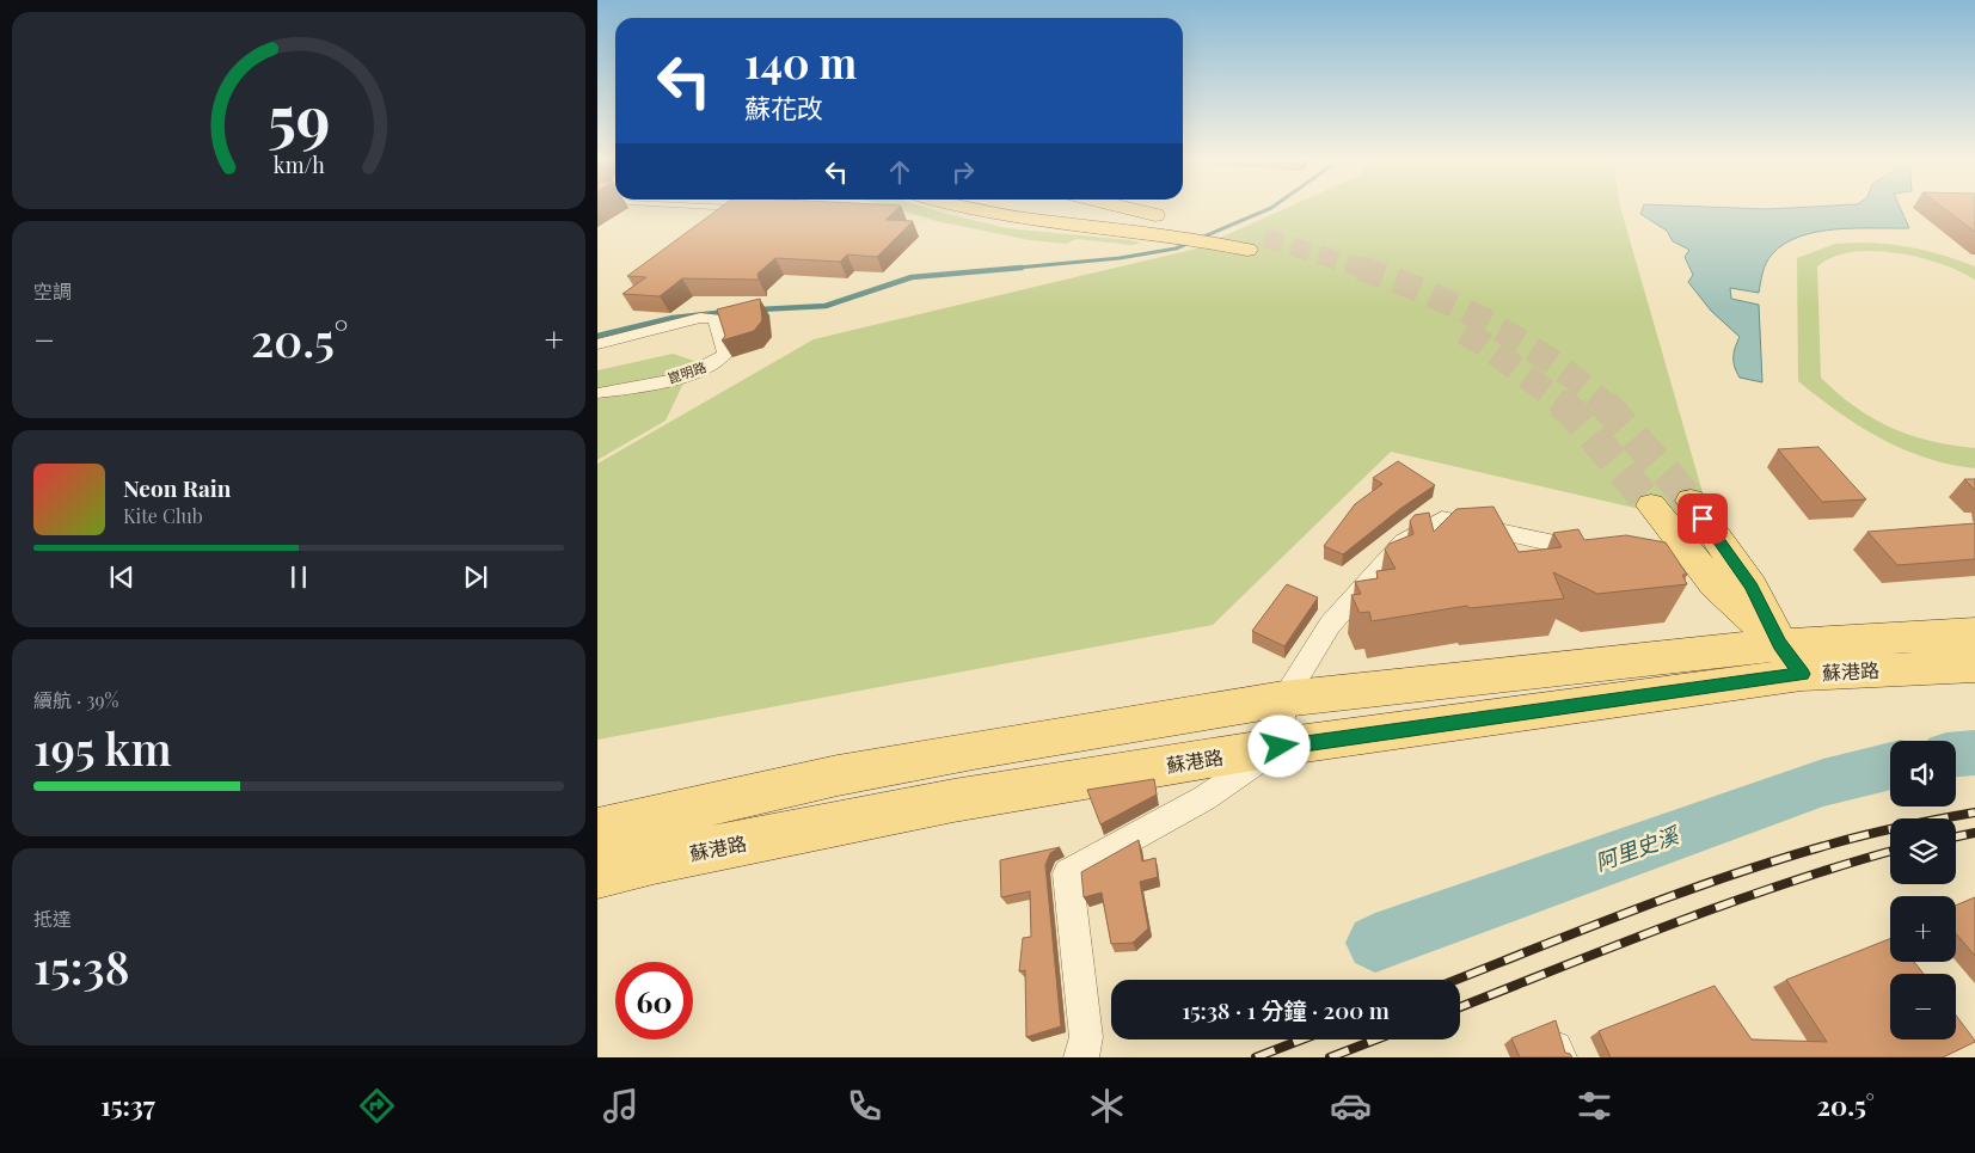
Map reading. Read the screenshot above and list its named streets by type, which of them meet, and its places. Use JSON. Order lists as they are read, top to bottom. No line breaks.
{"streets":{"main road":["蘇港路"],"street":["崑明路"]},"water":["阿里史溪"],"page":{"turn":["140 m","蘇花改"],"tile":["空調",["續航 · 39%","195 km"],["抵達","15:38"]],"heat":["−","20.5°","+"],"song":["Neon Rain","Kite Club"],"map_buttons":["+","−"],"limit":"60","trip":"15:38 · 1 分鐘 · 200 m","tabs":["15:37","20.5°"],"gauge":["59","km/h"]}}
